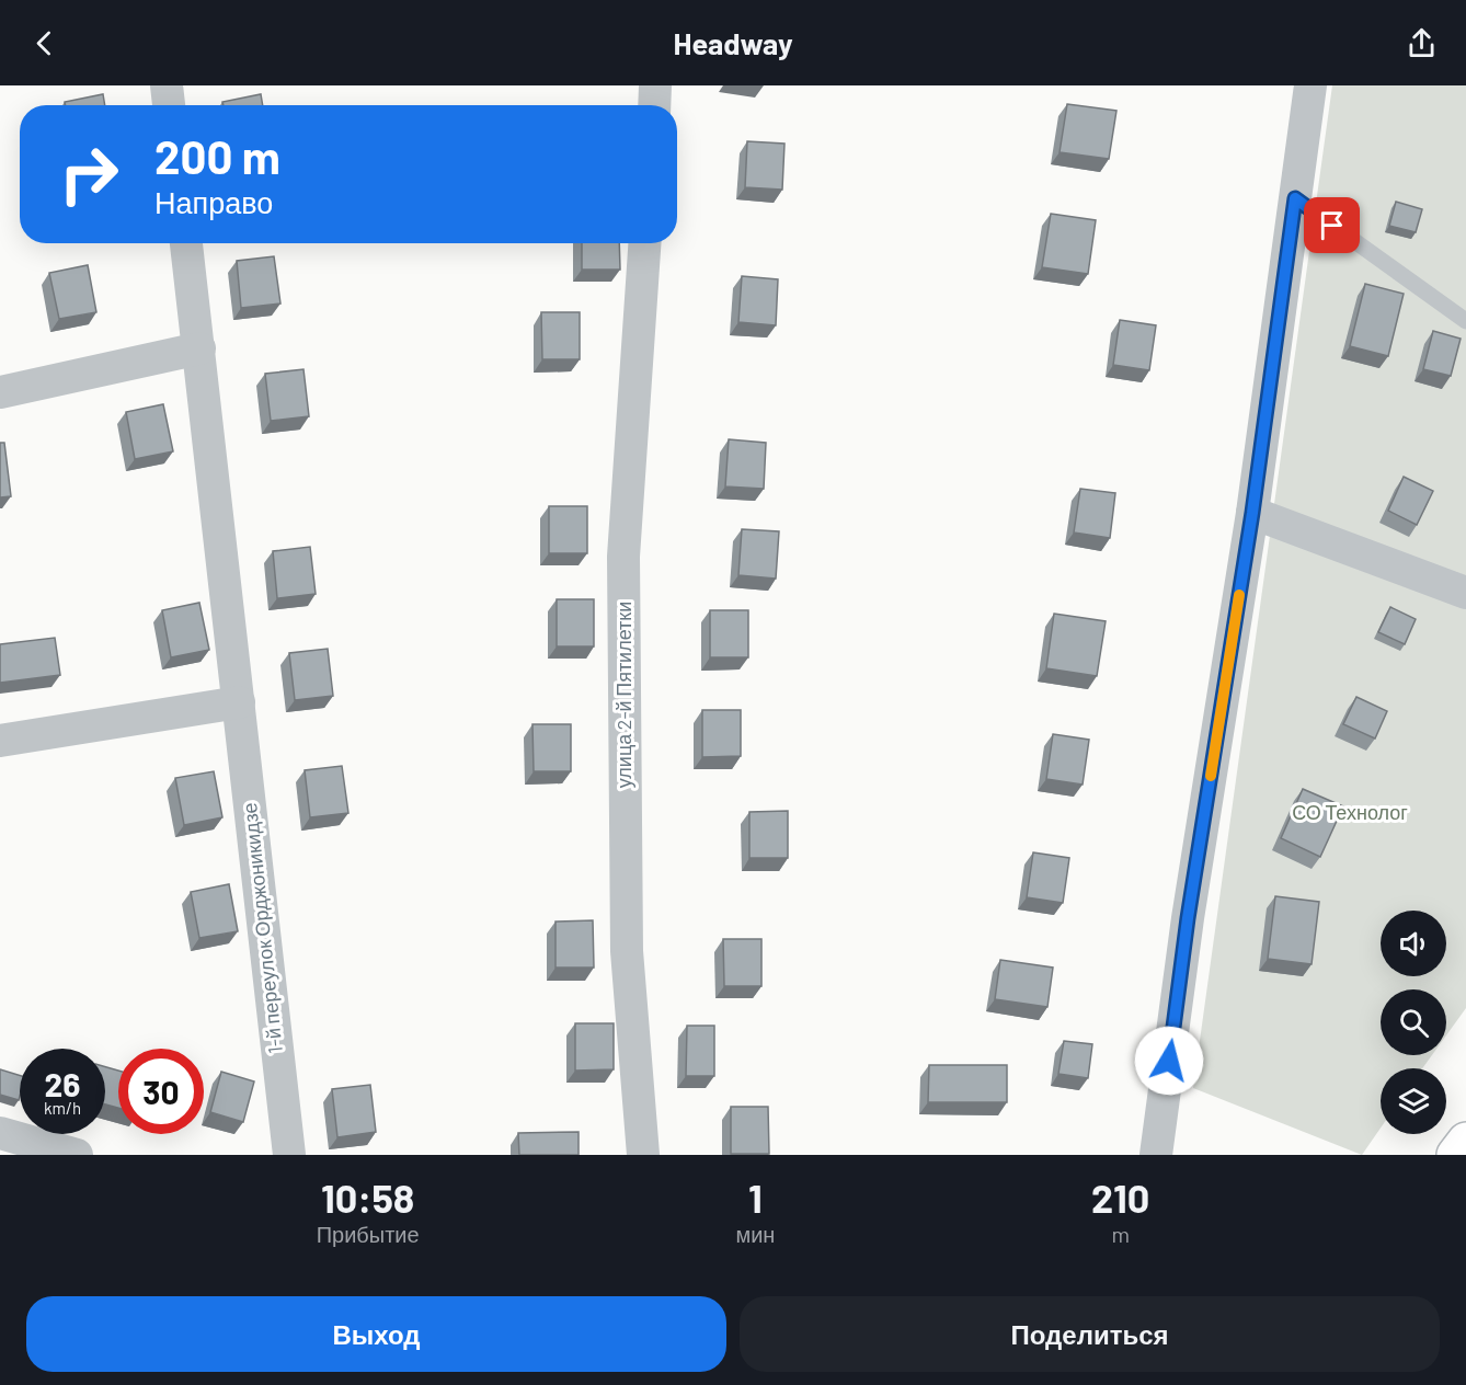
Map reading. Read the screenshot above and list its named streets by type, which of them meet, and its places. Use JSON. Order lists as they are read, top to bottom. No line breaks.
{"streets":{"street":["улица 2-й Пятилетки","1-й переулок Орджоникидзе"]},"parks":["СО Технолог"],"page":{"header":"Headway","turn":["200 m","Направо"],"speed":"26 km/h","limit":"30","eta":["10:58","Прибытие","1","мин","210","m"],"buttons":["Выход","Поделиться"]}}
